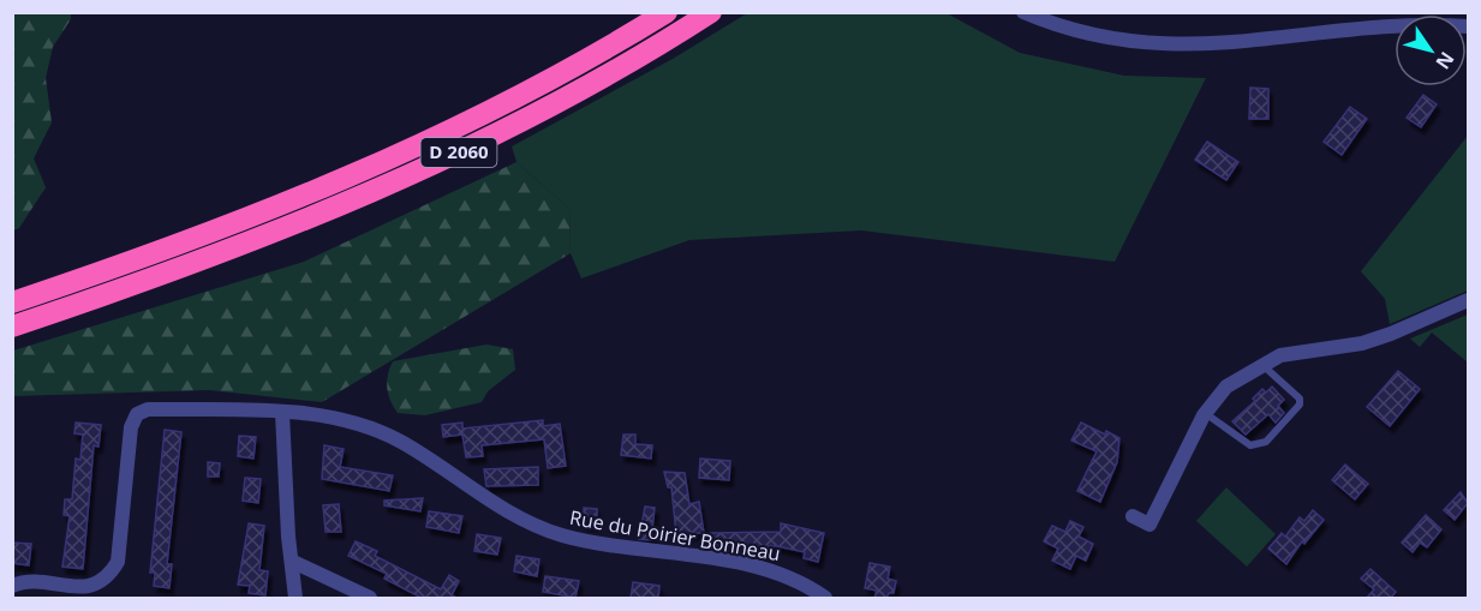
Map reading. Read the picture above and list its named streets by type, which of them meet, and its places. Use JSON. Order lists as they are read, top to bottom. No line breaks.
{"streets":{"highway":["D 2060"],"street":["Rue du Poirier Bonneau"]},"north":"bottom right"}
